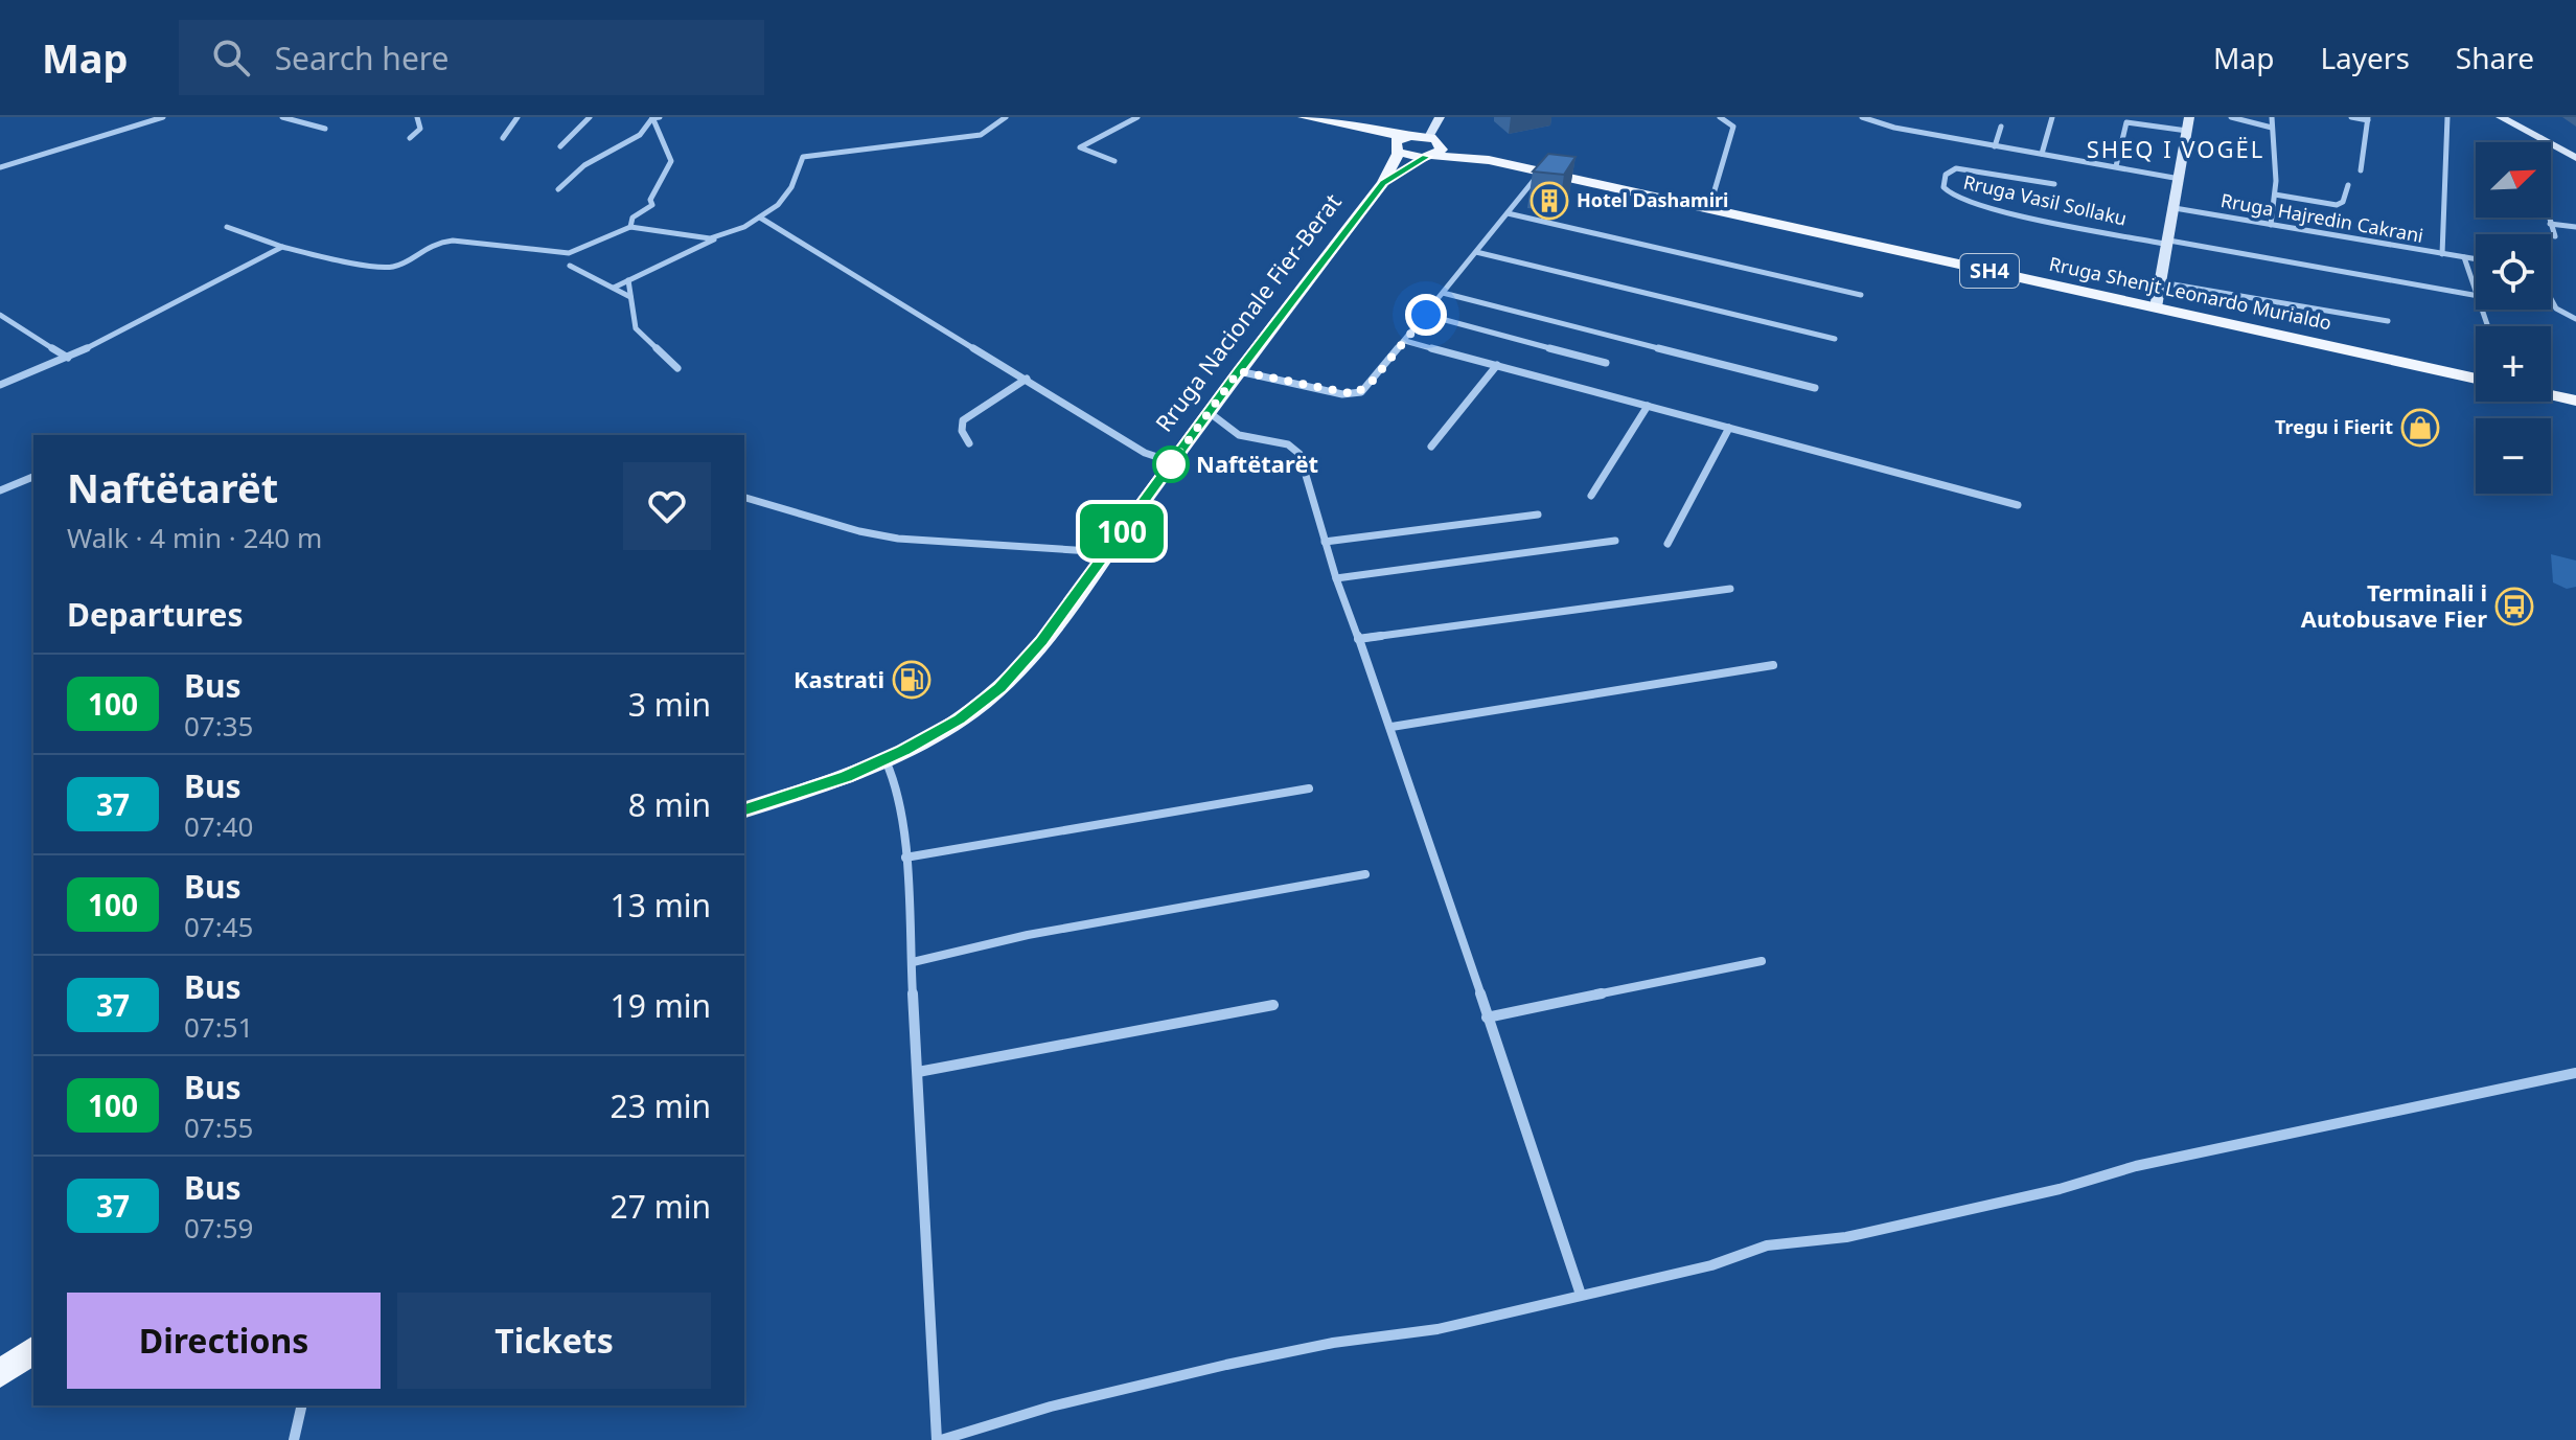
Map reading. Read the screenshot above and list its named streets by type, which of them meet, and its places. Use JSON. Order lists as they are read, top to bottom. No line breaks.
{"streets":{"main road":["SH4","Rruga Shenjt Leonardo Murialdo","Rruga Nacionale Fier-Berat"],"street":["Rruga Vasil Sollaku","Rruga Hajredin Cakrani"]},"crossings":[["SH4","Rruga Shenjt Leonardo Murialdo"],["SH4","Rruga Nacionale Fier-Berat"],["Rruga Shenjt Leonardo Murialdo","Rruga Nacionale Fier-Berat"]],"districts":["SHEQ I VOGËL"],"places":{"building":["Hotel Dashamiri"],"shop":["Tregu i Fierit"],"other":["Naftëtarët"],"bus stop":["Terminali i Autobusave Fier"],"fuel station":["Kastrati"]},"lines":["bus line 100"],"north":"top right","page":{"header":"Map","search":"Search here","nav":["Map","Layers","Share"],"on_map":"100","map_buttons":["+","−"],"heading":[["Naftëtarët","Walk · 4 min · 240 m"],"Departures"],"list":[{"mark":"100","name":"Bus","note":"07:35","value":"3 min"},{"mark":"37","name":"Bus","note":"07:40","value":"8 min"},{"mark":"100","name":"Bus","note":"07:45","value":"13 min"},{"mark":"37","name":"Bus","note":"07:51","value":"19 min"},{"mark":"100","name":"Bus","note":"07:55","value":"23 min"},{"mark":"37","name":"Bus","note":"07:59","value":"27 min"}],"buttons":["Directions","Tickets"]}}
